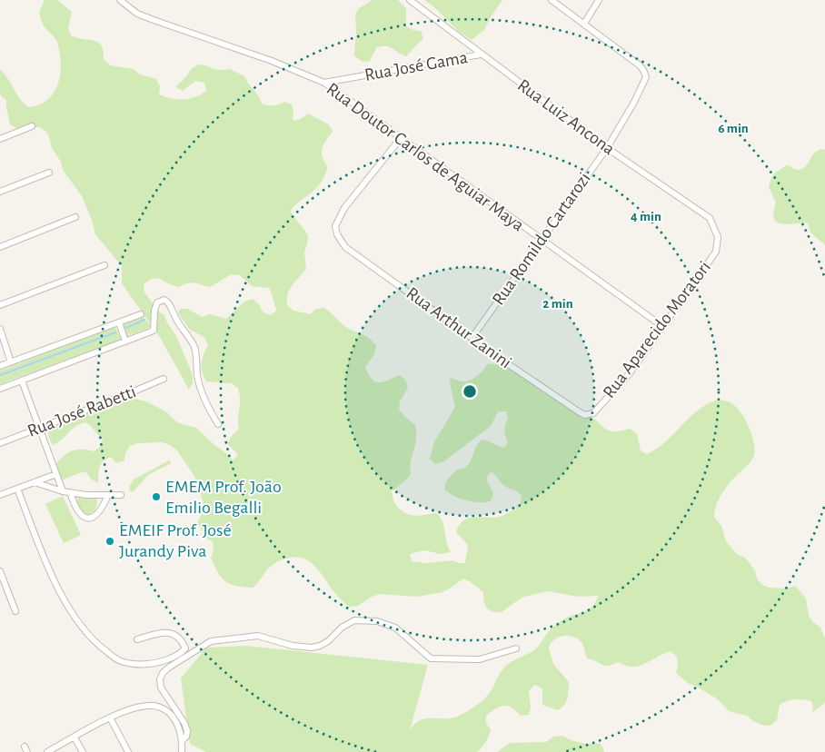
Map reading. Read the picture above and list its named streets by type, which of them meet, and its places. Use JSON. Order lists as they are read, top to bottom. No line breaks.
{"streets":{"street":["Rua José Gama","Rua Luiz Ancona","Rua Doutor Carlos de Aguiar Maya","Rua Romildo Cartarozi","Rua Arthur Zanini","Rua Aparecido Moratori","Rua José Rabetti"]},"crossings":[["Rua José Gama","Rua Luiz Ancona"],["Rua José Gama","Rua Doutor Carlos de Aguiar Maya"],["Rua Luiz Ancona","Rua Romildo Cartarozi"],["Rua Luiz Ancona","Rua Aparecido Moratori"],["Rua Doutor Carlos de Aguiar Maya","Rua Romildo Cartarozi"],["Rua Doutor Carlos de Aguiar Maya","Rua Arthur Zanini"],["Rua Doutor Carlos de Aguiar Maya","Rua Aparecido Moratori"],["Rua Romildo Cartarozi","Rua Arthur Zanini"],["Rua Arthur Zanini","Rua Aparecido Moratori"]],"places":["EMEM Prof. João Emilio Begalli","EMEIF Prof. José Jurandy Piva"],"rings":["6 min","4 min","2 min"]}
